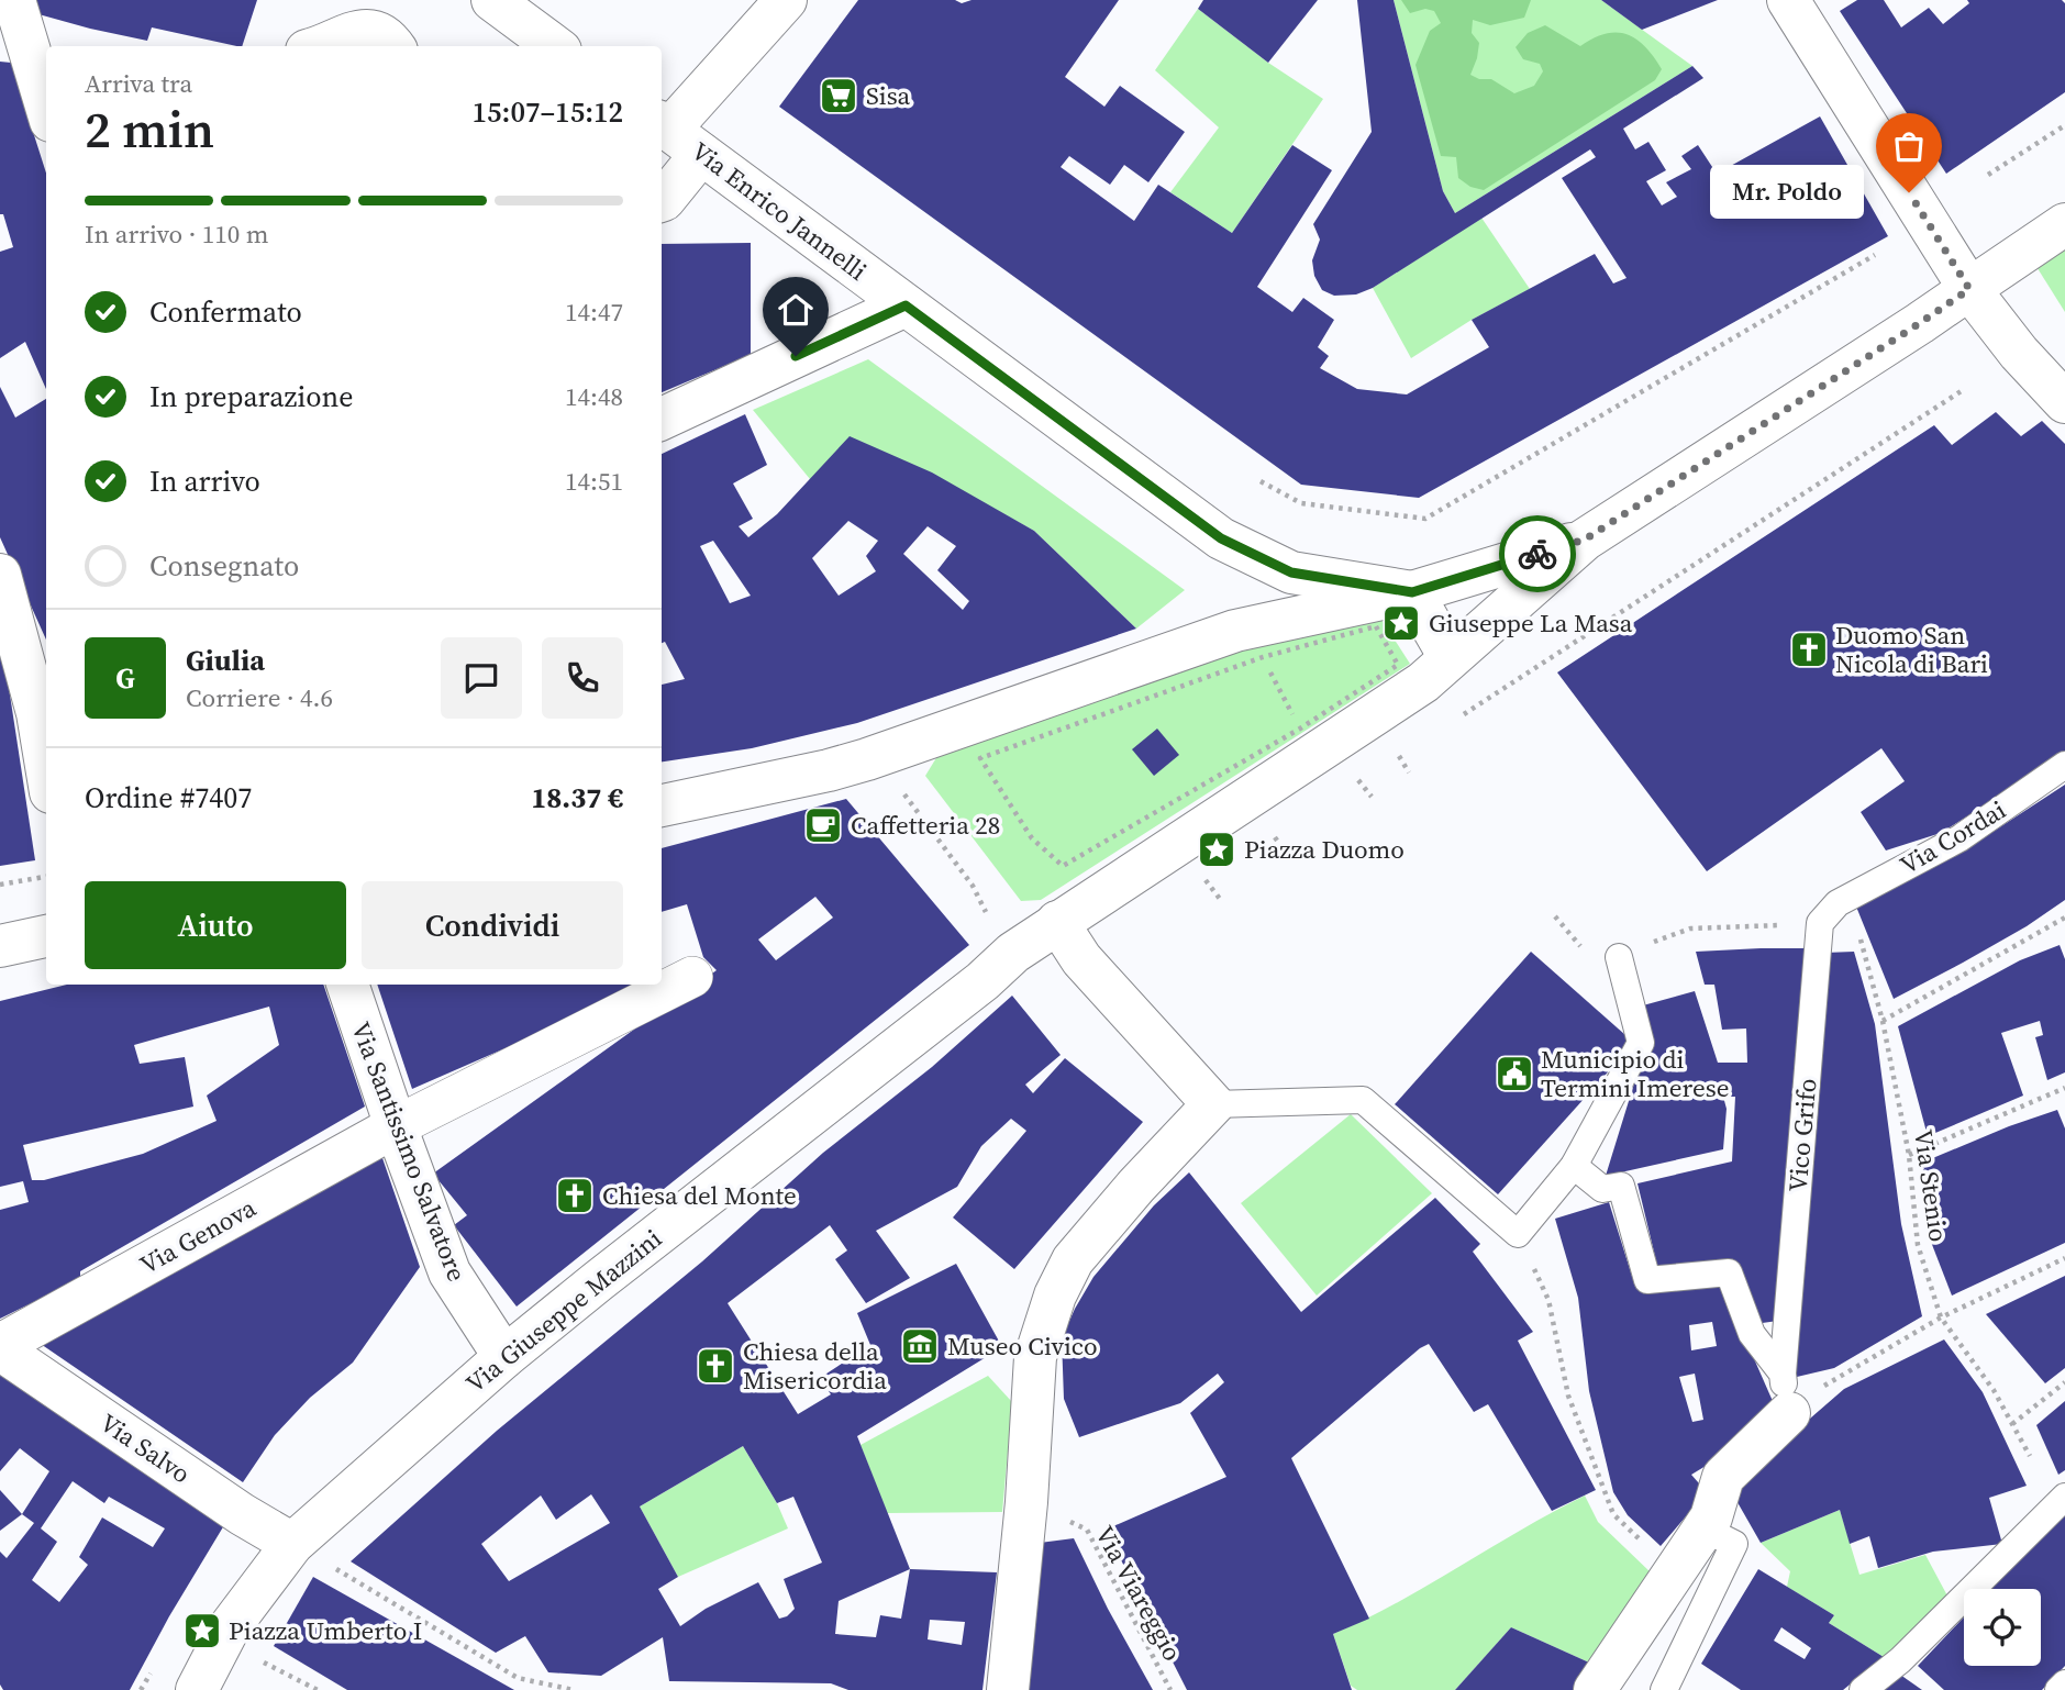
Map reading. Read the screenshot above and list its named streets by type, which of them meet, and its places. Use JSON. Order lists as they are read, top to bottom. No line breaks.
{"streets":{"street":["Via Enrico Jannelli","Via Santissimo Salvatore","Via Genova","Via Giuseppe Mazzini","Via Salvo"],"lane":["Via Cordai","Vico Grifo"],"path":["Via Stenio","Via Viareggio"]},"crossings":[["Via Cordai","Vico Grifo"],["Via Cordai","Via Stenio"],["Vico Grifo","Via Stenio"],["Via Santissimo Salvatore","Via Genova"],["Via Santissimo Salvatore","Via Giuseppe Mazzini"],["Via Genova","Via Salvo"],["Via Giuseppe Mazzini","Via Salvo"]],"places":{"supermarket":["Sisa"],"other":["Mr. Poldo"],"place":["Giuseppe La Masa","Piazza Duomo","Piazza Umberto I"],"church":["Duomo San Nicola di Bari","Chiesa del Monte","Chiesa della Misericordia"],"cafe":["Caffetteria 28"],"public building":["Municipio di Termini Imerese"],"museum":["Museo Civico"]},"page":{"heading":["2 min","Arriva tra","15:07–15:12"],"panel":["Giulia","Corriere · 4.6","Ordine #7407","18.37 €"],"bubble":"Mr. Poldo","bar":"In arrivo · 110 m","list":[["Confermato","14:47"],["In preparazione","14:48"],["In arrivo","14:51"],"Consegnato"],"round":"G","buttons":["Aiuto","Condividi"]}}
